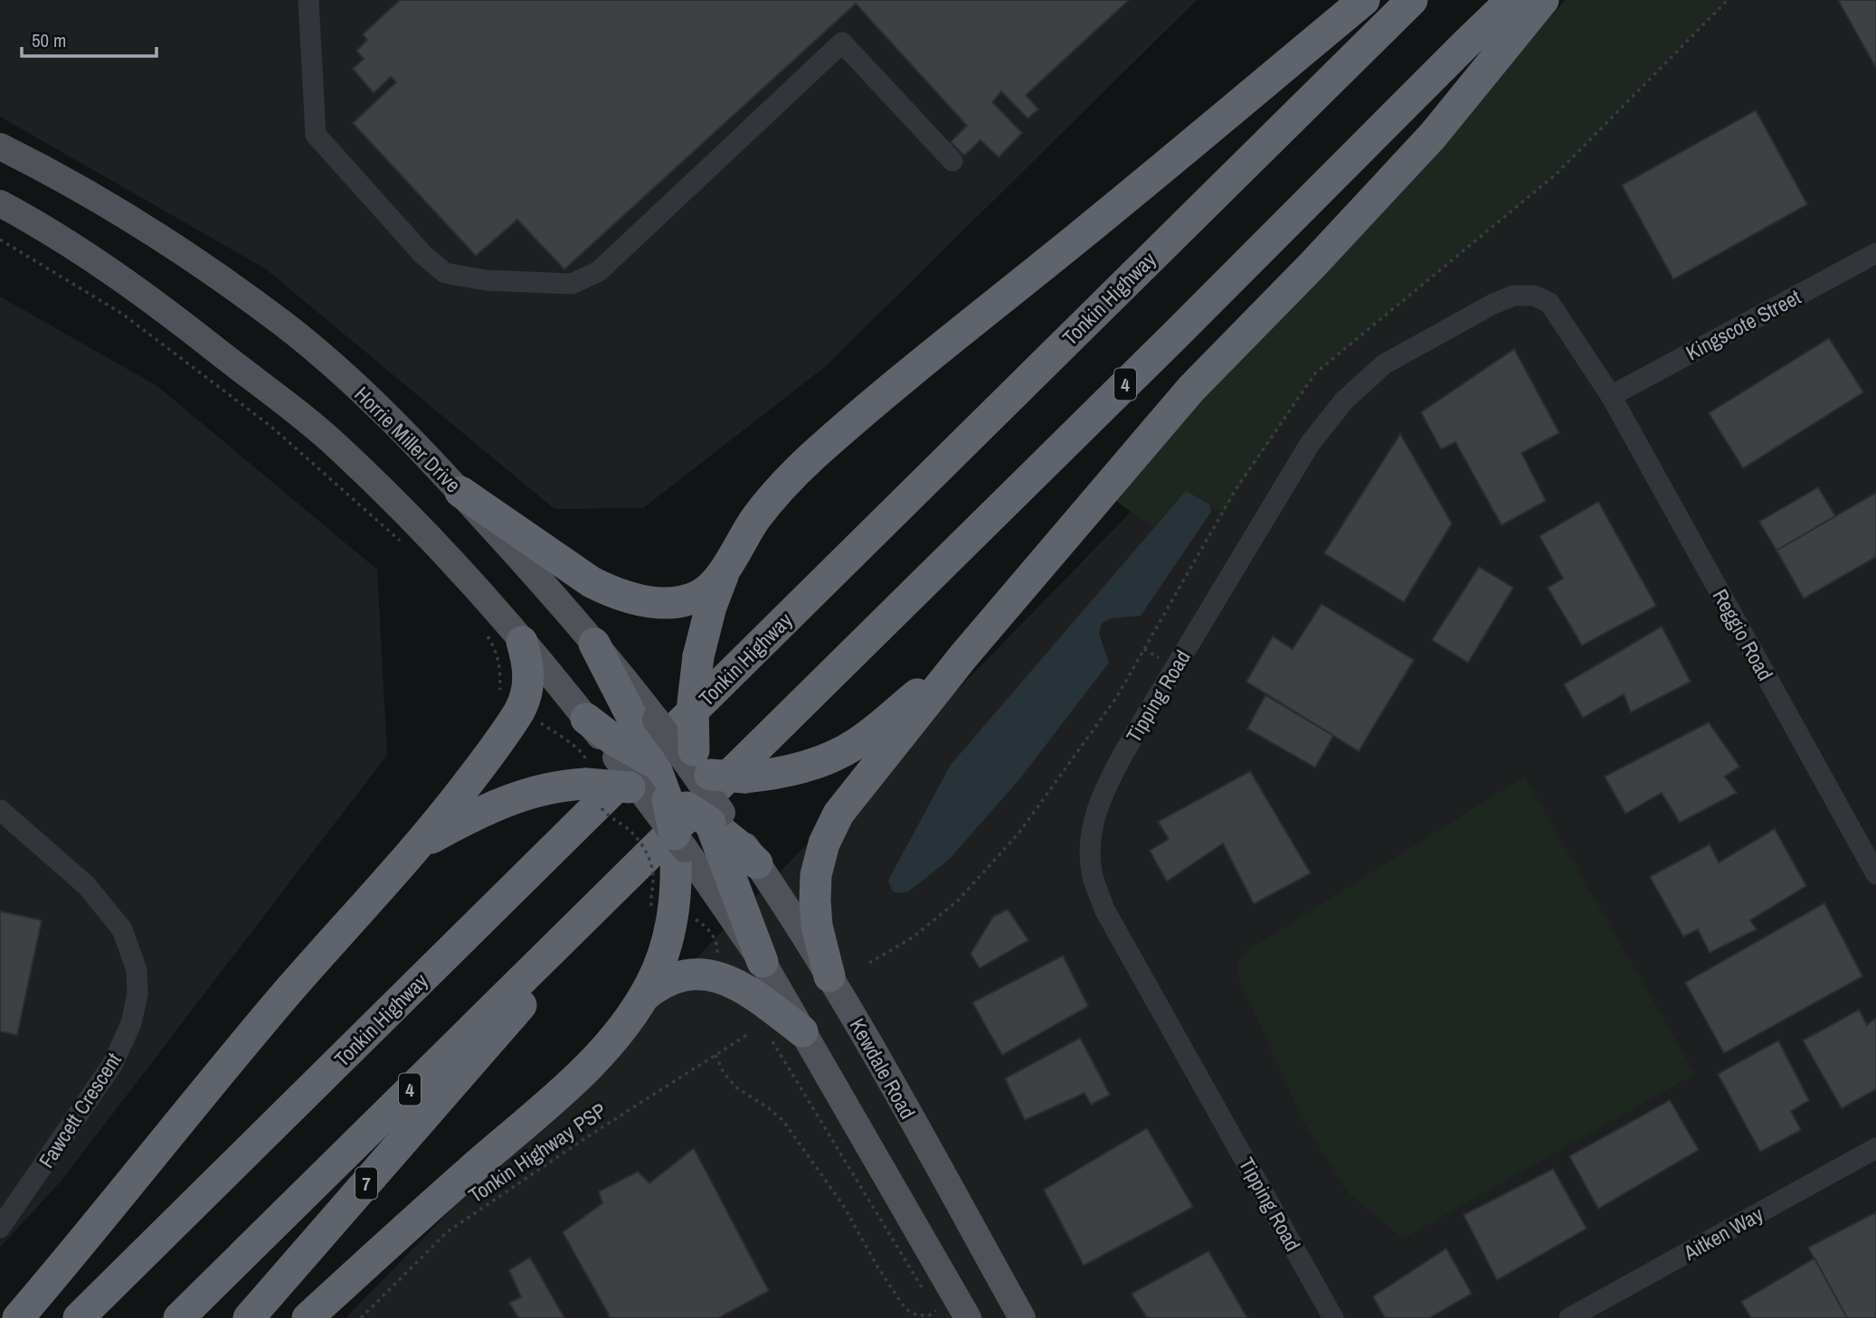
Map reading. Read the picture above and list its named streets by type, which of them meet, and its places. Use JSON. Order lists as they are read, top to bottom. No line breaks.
{"streets":{"highway":["Tonkin Highway","4","7"],"main road":["Horrie Miller Drive","Kewdale Road"],"street":["Kingscote Street","Reggio Road","Tipping Road","Fawcett Crescent","Aitken Way"],"path":["Tonkin Highway PSP"]},"crossings":[["Kingscote Street","Reggio Road"],["Kingscote Street","Tipping Road"],["4","7"],["Reggio Road","Tipping Road"]],"scale_bar":"50 m"}
